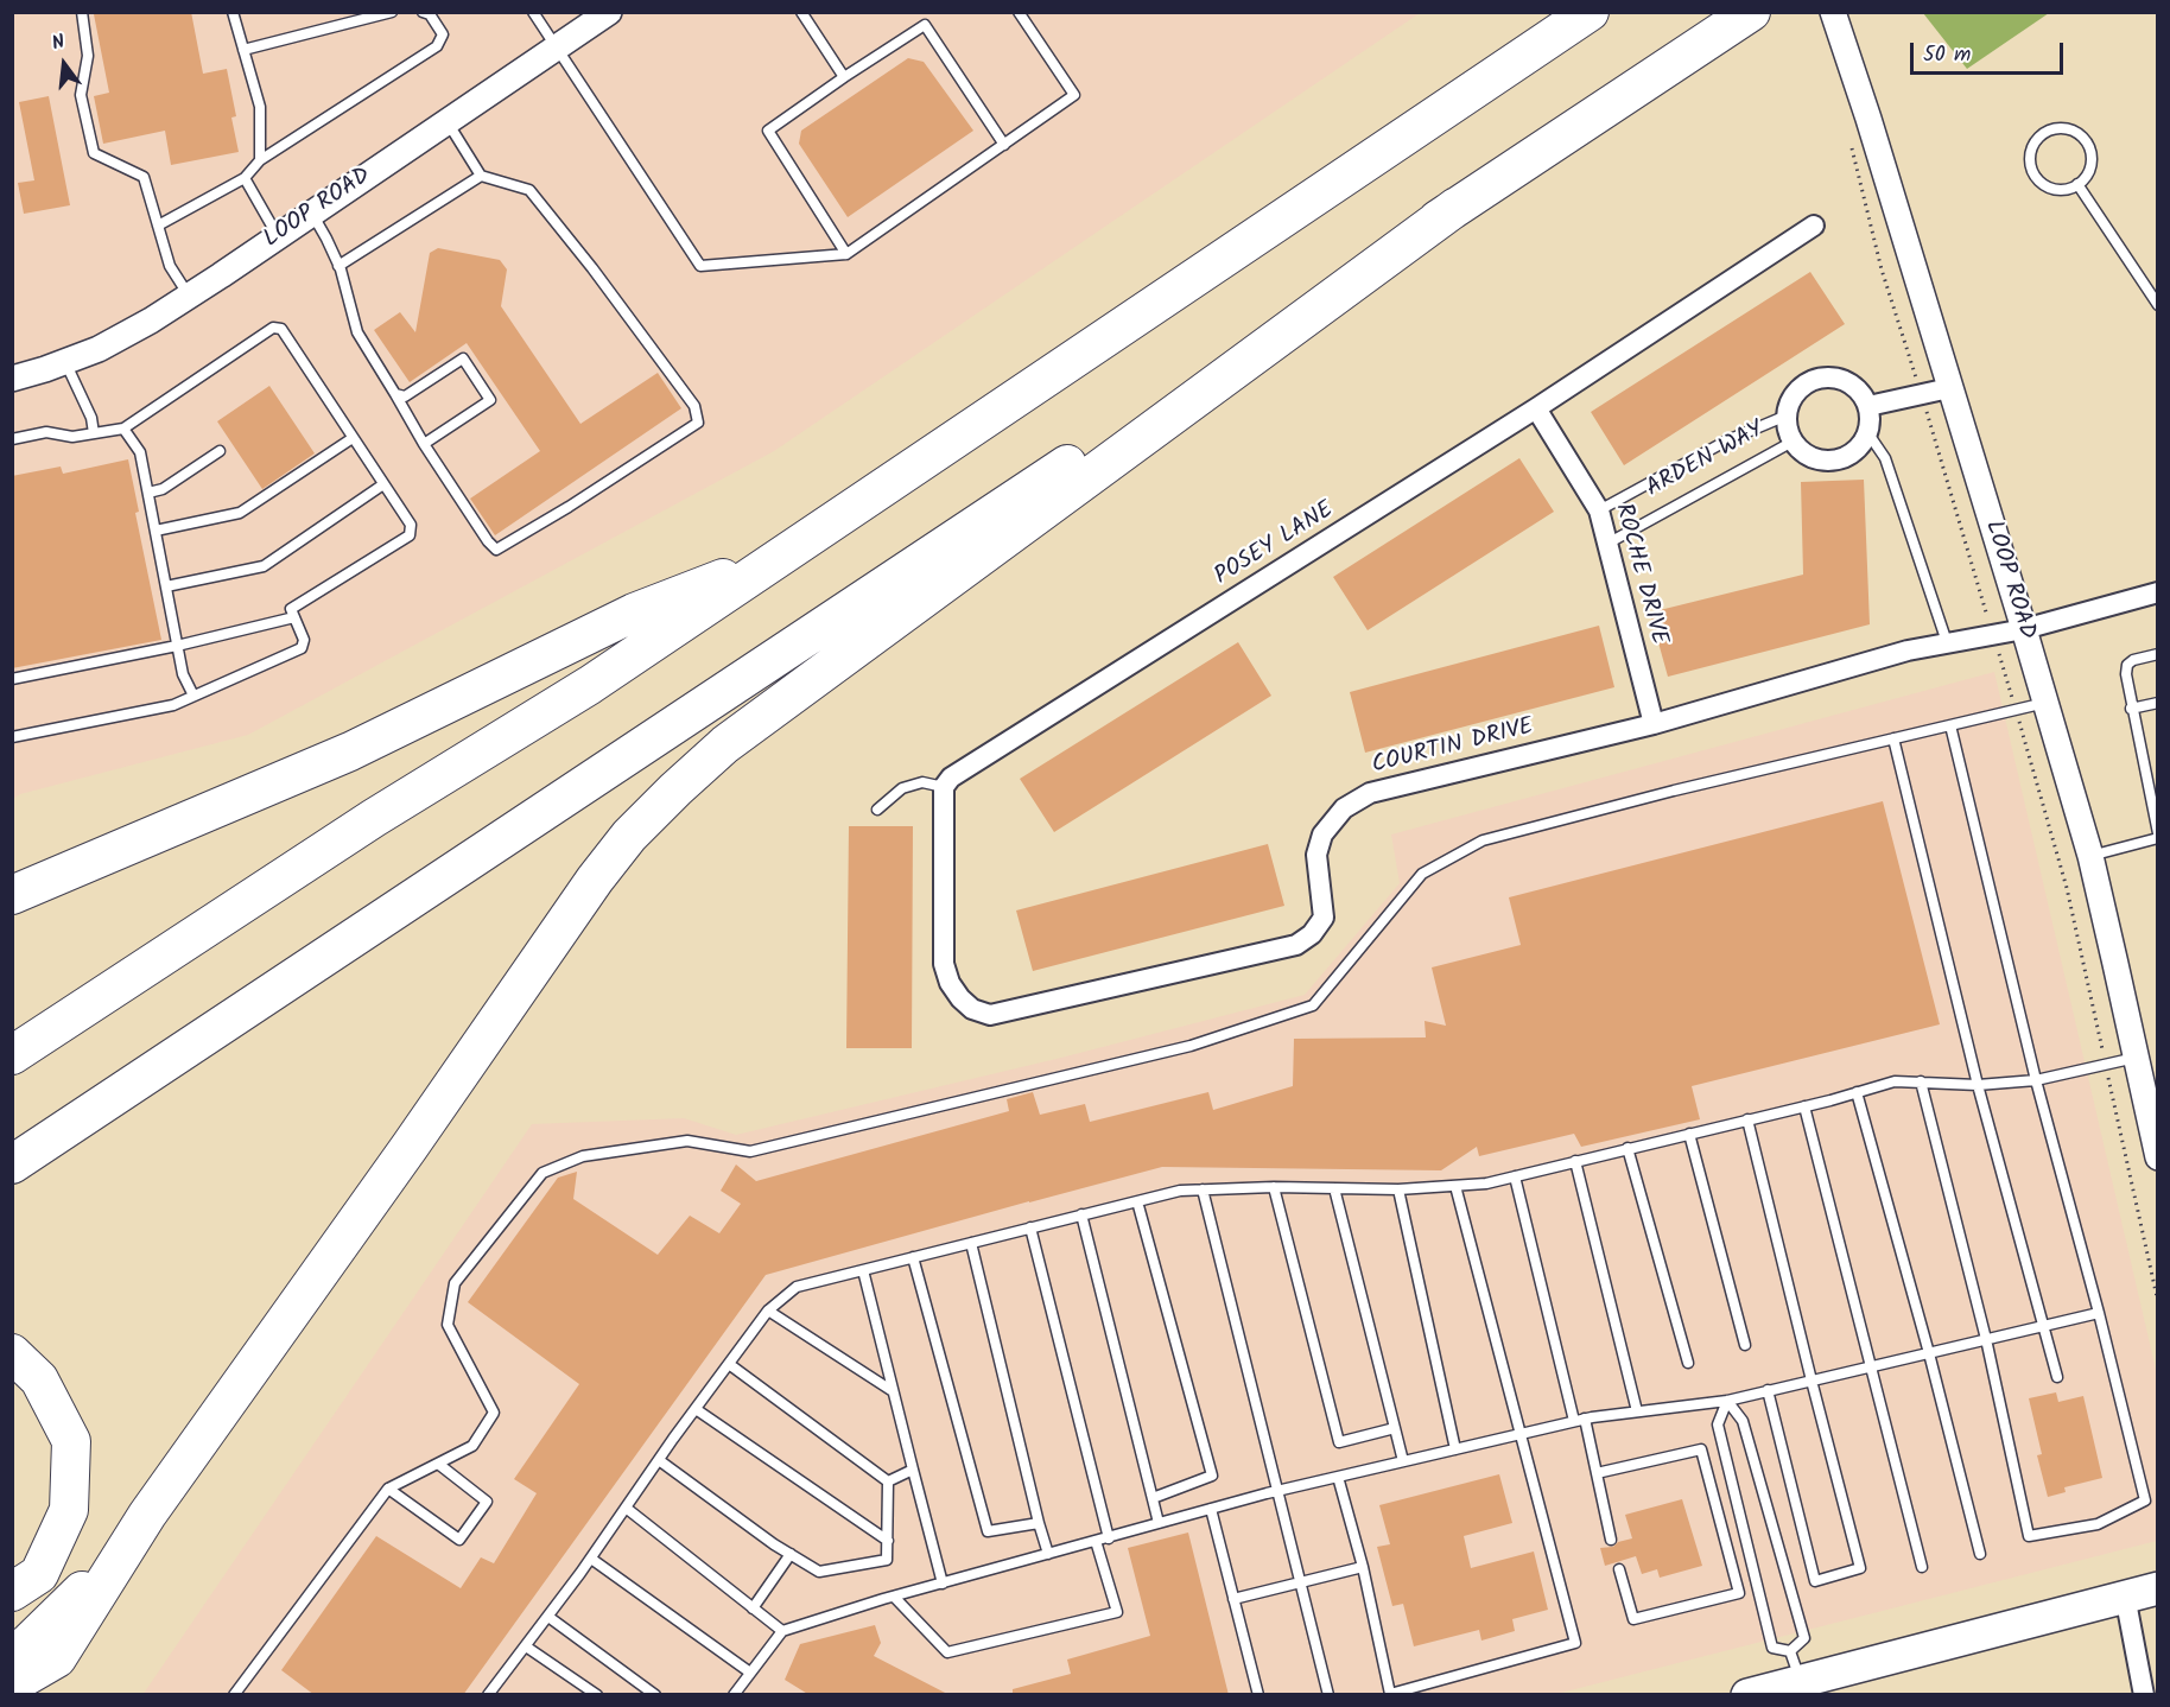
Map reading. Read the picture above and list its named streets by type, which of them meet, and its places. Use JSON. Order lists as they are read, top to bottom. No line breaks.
{"streets":{"street":["LOOP ROAD","ARDEN WAY","POSEY LANE","ROCHE DRIVE","COURTIN DRIVE"]},"crossings":[["LOOP ROAD","COURTIN DRIVE"],["ARDEN WAY","ROCHE DRIVE"],["POSEY LANE","ROCHE DRIVE"],["POSEY LANE","COURTIN DRIVE"],["ROCHE DRIVE","COURTIN DRIVE"]],"scale_bar":"50 m","north":"top"}
